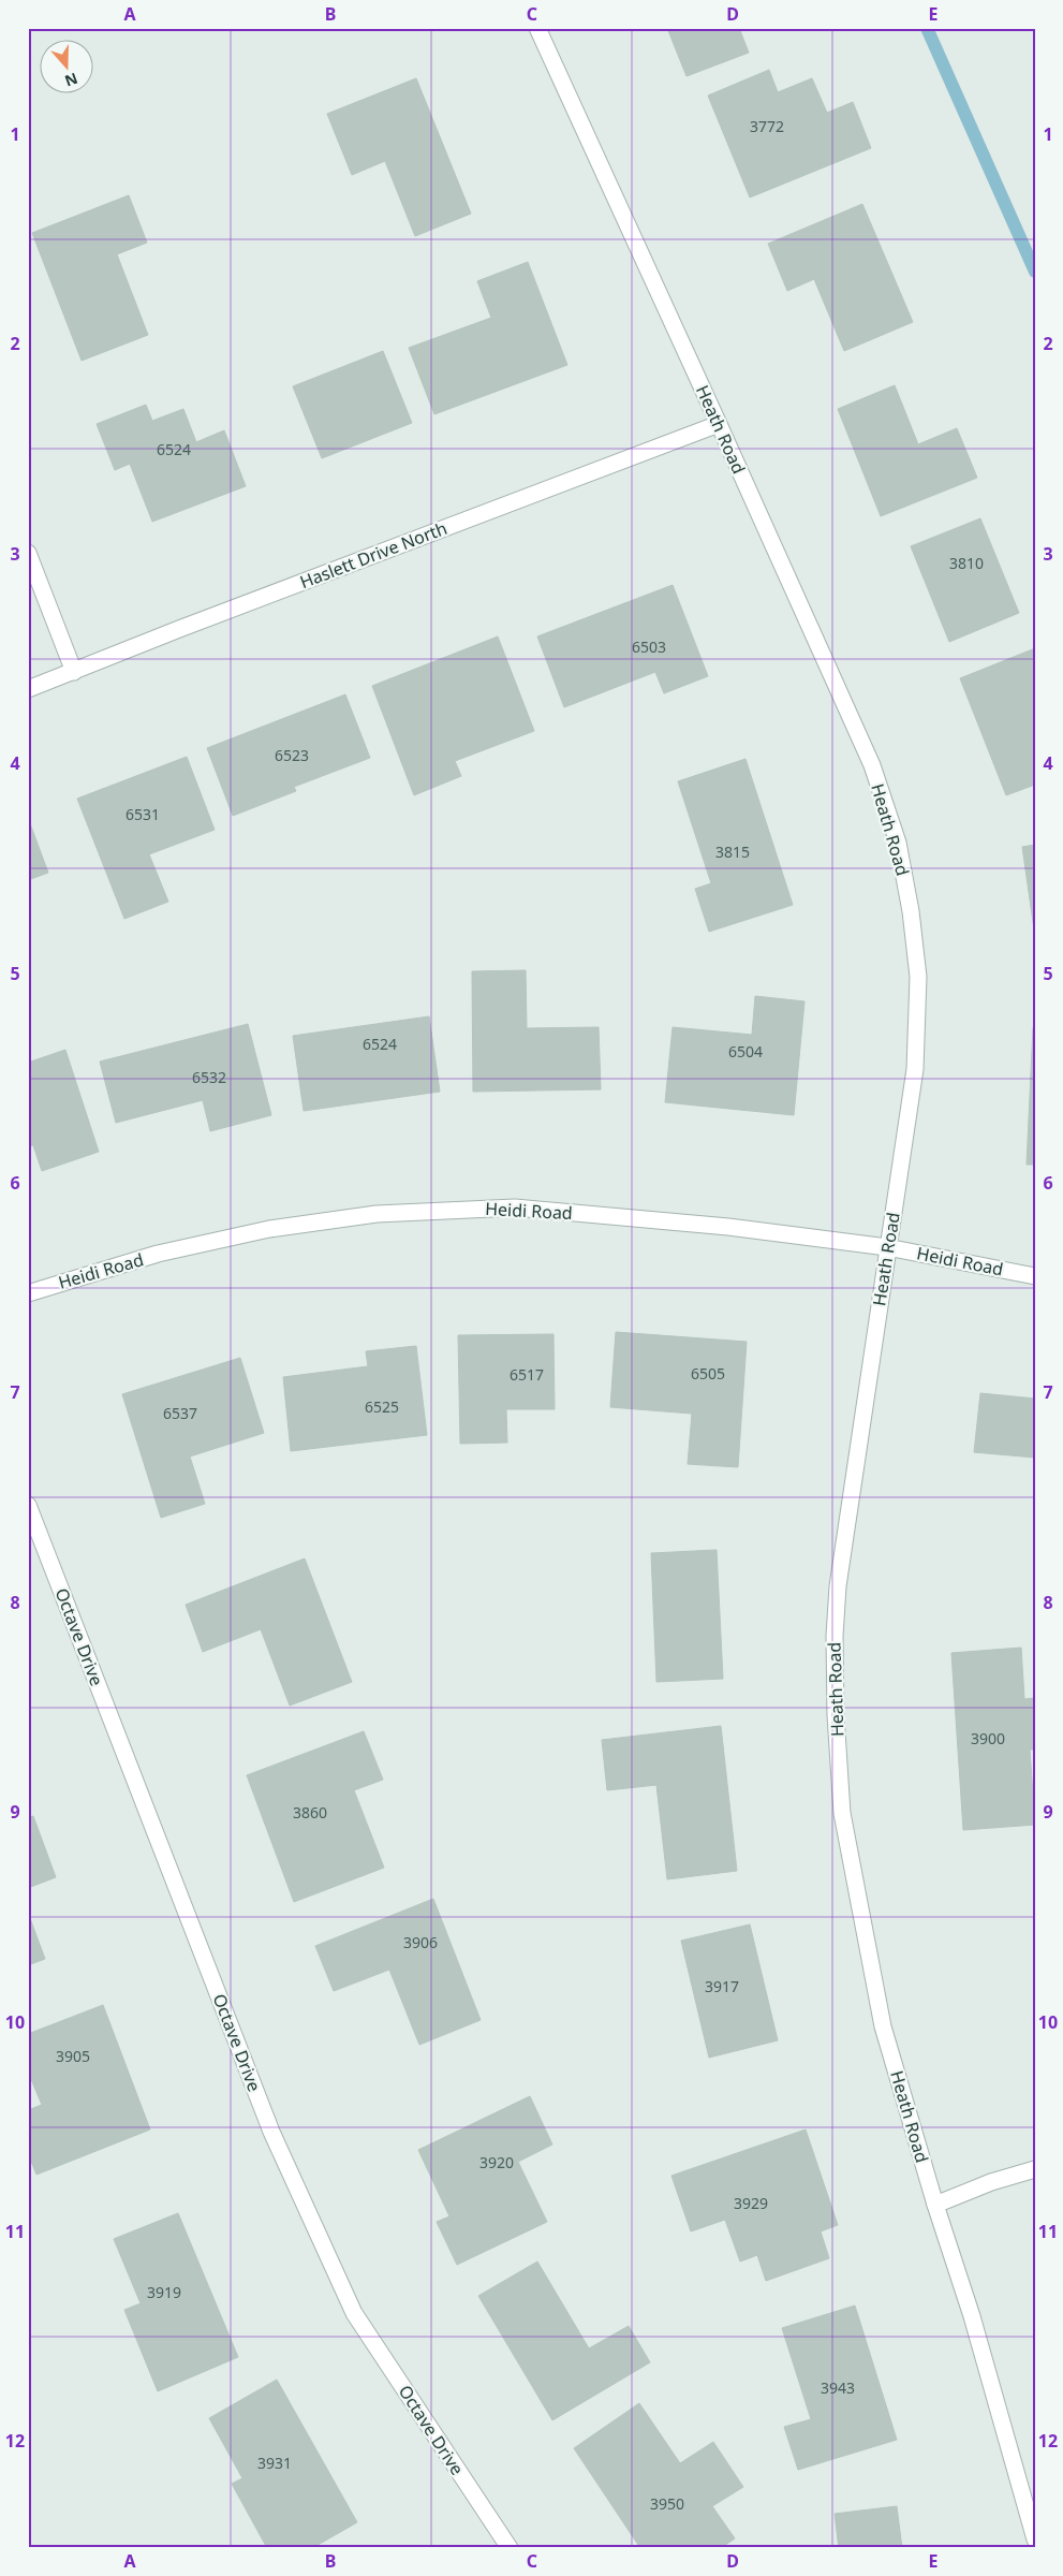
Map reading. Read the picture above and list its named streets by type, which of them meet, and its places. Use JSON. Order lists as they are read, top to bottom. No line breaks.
{"streets":{"street":["Heath Road","Haslett Drive North","Heidi Road","Octave Drive"]},"crossings":[["Heath Road","Haslett Drive North"],["Heath Road","Heidi Road"]],"house_numbers":["3772","6524","3810","6503","6523","6531","3815","6524","6504","6532","6505","6517","6525","6537","3900","3860","3906","3917","3905","3920","3929","3919","3943","3931","3950"],"north":"bottom","grid":{"columns":["A","B","C","D","E"],"rows":["1","2","3","4","5","6","7","8","9","10","11","12"]}}
